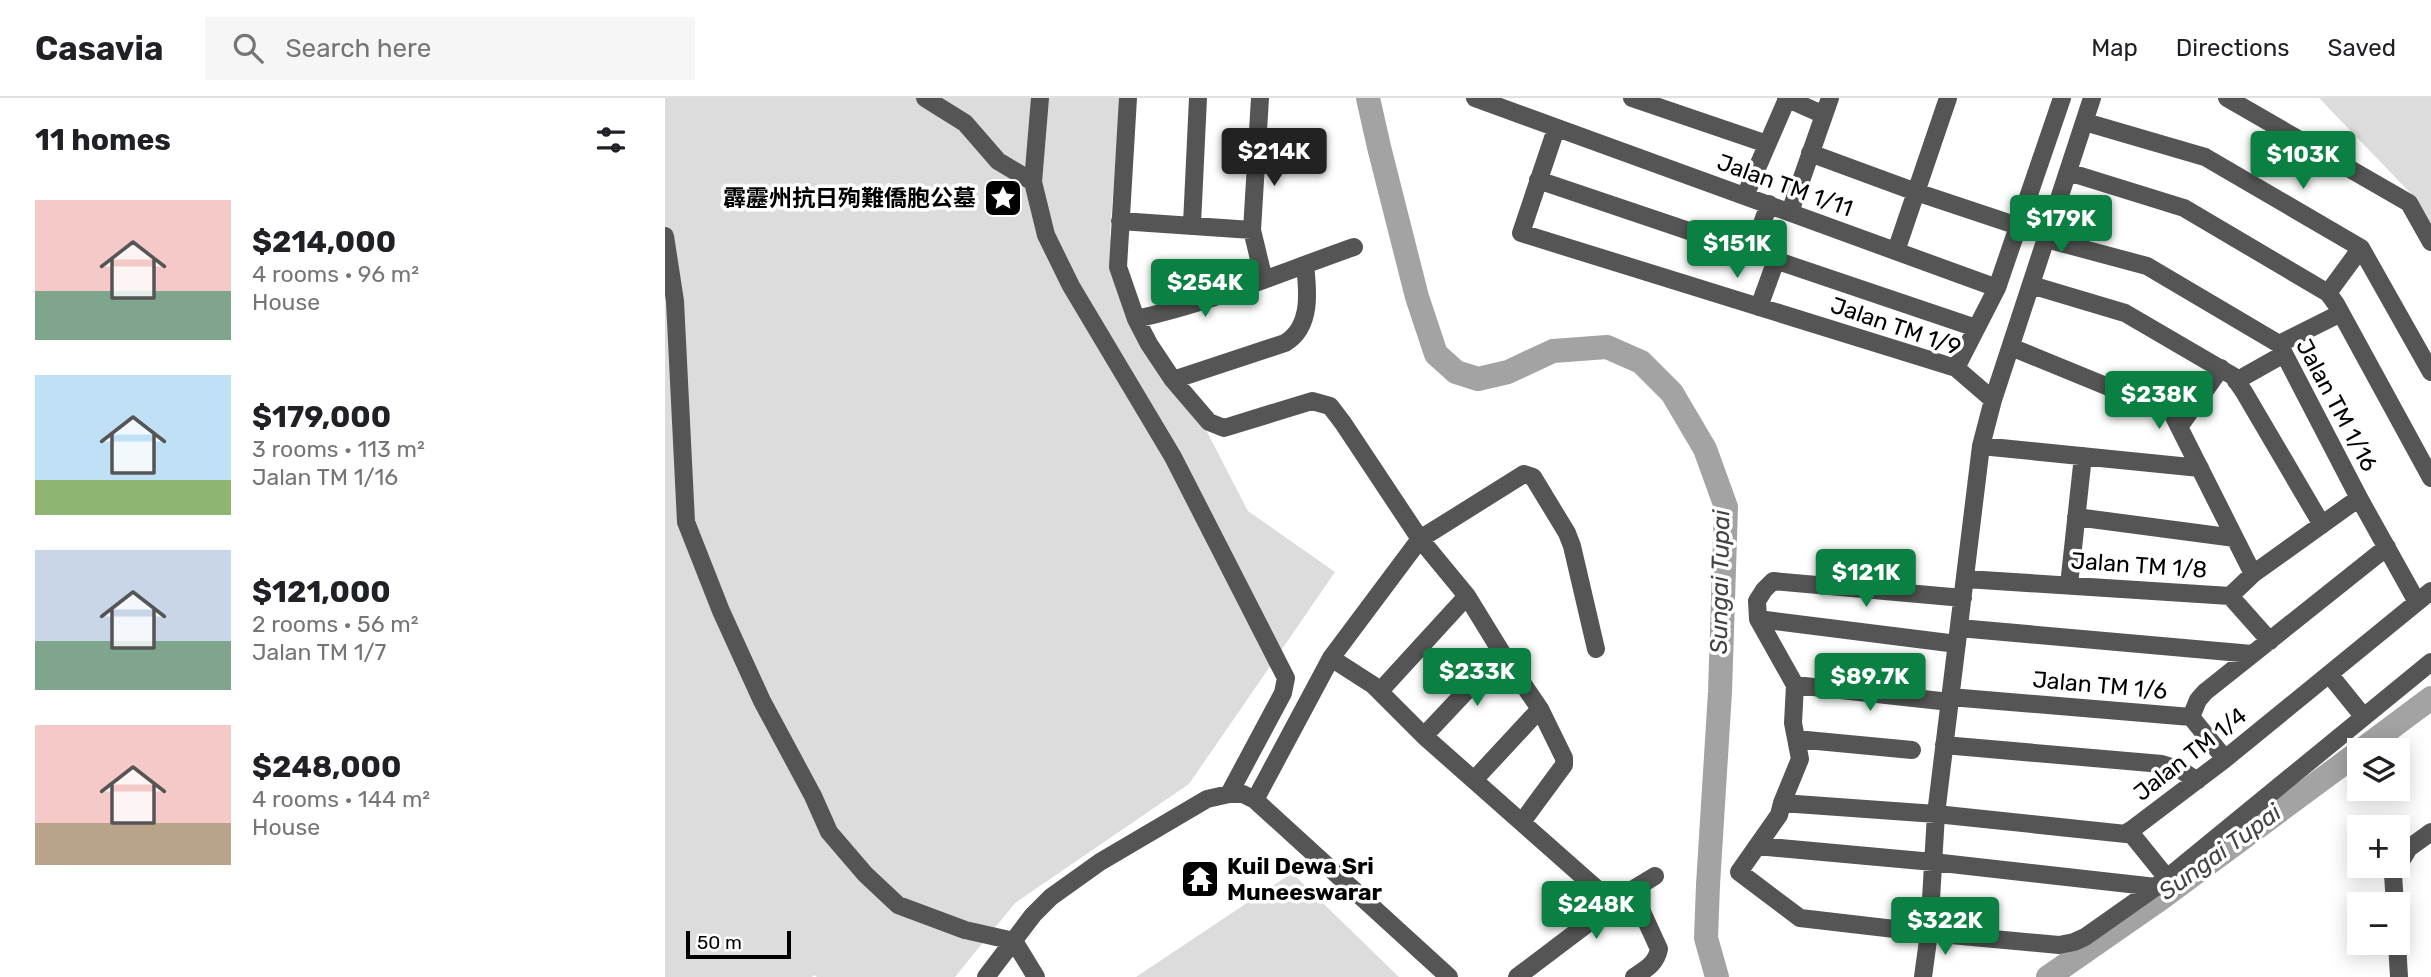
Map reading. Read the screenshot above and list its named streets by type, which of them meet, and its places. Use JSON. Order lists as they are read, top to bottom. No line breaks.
{"streets":{"street":["Jalan TM 1/11","Jalan TM 1/9","Jalan TM 1/16","Jalan TM 1/8","Jalan TM 1/6","Jalan TM 1/4"]},"crossings":[["Jalan TM 1/11","Jalan TM 1/9"],["Jalan TM 1/16","Jalan TM 1/8"],["Jalan TM 1/16","Jalan TM 1/4"],["Jalan TM 1/6","Jalan TM 1/4"]],"water":["Sungai Tupai"],"places":{"place":["霹靂州抗日殉難僑胞公墓"],"temple":["Kuil Dewa Sri Muneeswarar"]},"scale_bar":"50 m","page":{"header":"Casavia","search":"Search here","nav":["Map","Directions","Saved"],"heading":"11 homes","price":["$214K","$103K","$179K","$151K","$254K","$238K","$121K","$233K","$89.7K","$248K","$322K"],"list":[{"name":"$214,000","note":"4 rooms · 96 m² · House"},{"name":"$179,000","note":"3 rooms · 113 m² · Jalan TM 1/16"},{"name":"$121,000","note":"2 rooms · 56 m² · Jalan TM 1/7"},{"name":"$248,000","note":"4 rooms · 144 m² · House"}],"map_buttons":["+","−"],"scale":"50 m"}}
